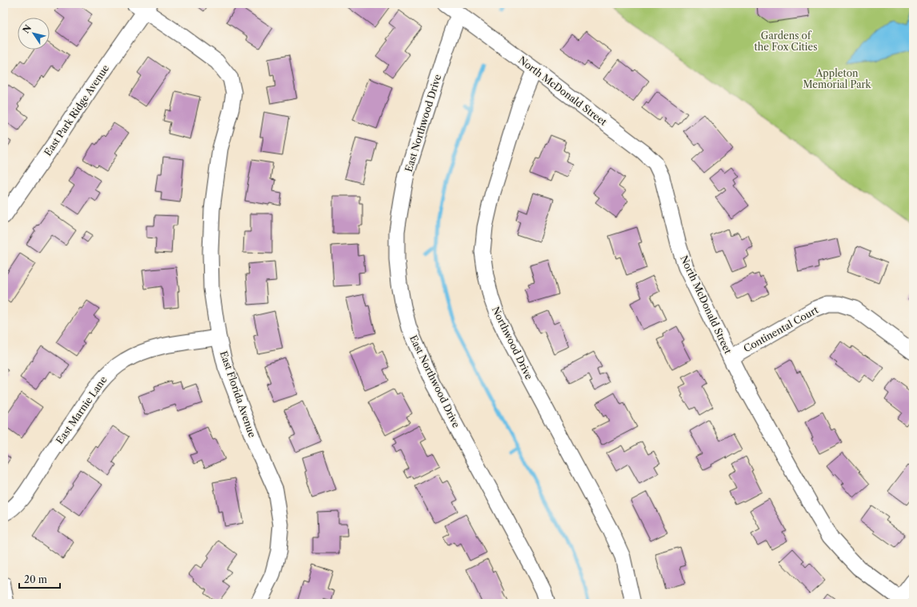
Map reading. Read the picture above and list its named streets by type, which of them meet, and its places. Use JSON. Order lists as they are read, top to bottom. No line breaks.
{"streets":{"street":["North McDonald Street","East Park Ridge Avenue","East Northwood Drive","Continental Court","Northwood Drive","East Florida Avenue","East Marnie Lane"]},"crossings":[["North McDonald Street","East Northwood Drive"],["North McDonald Street","Continental Court"],["North McDonald Street","Northwood Drive"],["East Park Ridge Avenue","East Florida Avenue"],["East Florida Avenue","East Marnie Lane"]],"parks":["Gardens of the Fox Cities","Appleton Memorial Park"],"scale_bar":"20 m","north":"top left"}
